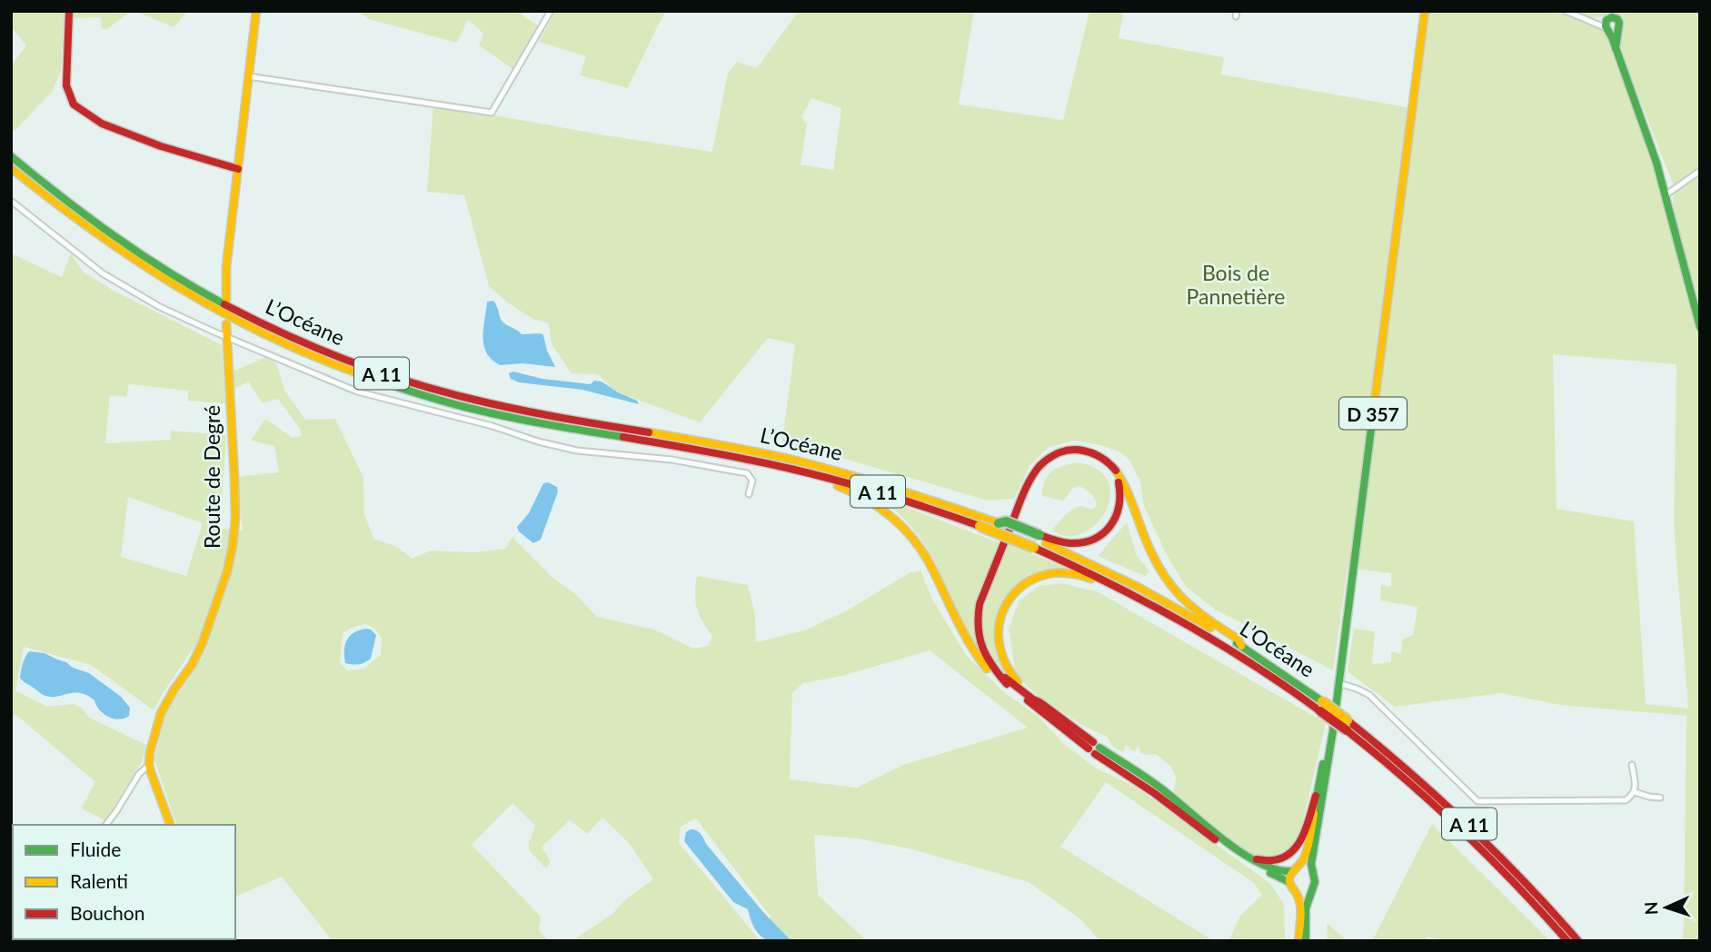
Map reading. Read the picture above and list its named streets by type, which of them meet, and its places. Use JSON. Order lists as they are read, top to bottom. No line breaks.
{"streets":{"main road":["L’Océane","A 11","D 357","Route de Degré"]},"parks":["Bois de Pannetière"],"legend":["Fluide","Ralenti","Bouchon"],"north":"left"}
